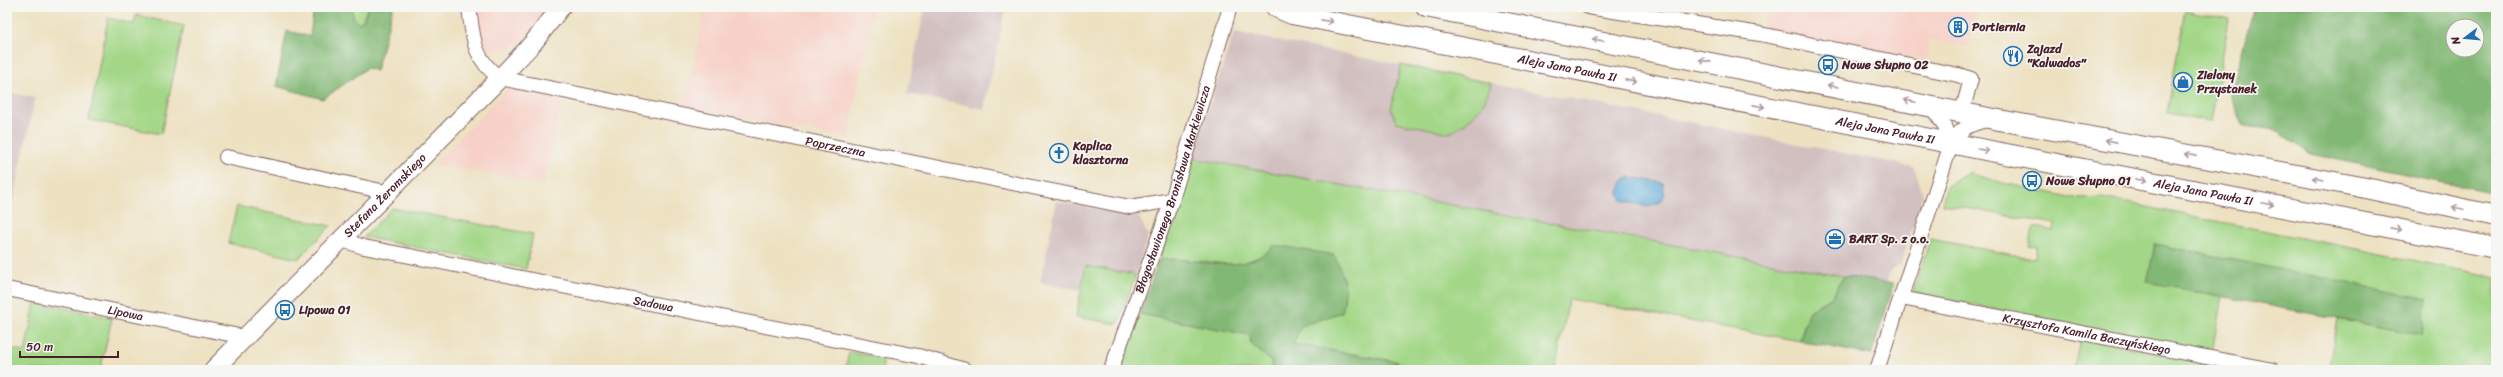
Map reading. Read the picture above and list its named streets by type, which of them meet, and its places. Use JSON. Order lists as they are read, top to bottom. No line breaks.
{"streets":{"main road":["Aleja Jana Pawła II"],"street":["Poprzeczna","Błogosławionego Bronisława Markiewicza","Stefana Żeromskiego","Sadowa","Lipowa","Krzysztofa Kamila Baczyńskiego"]},"crossings":[["Poprzeczna","Błogosławionego Bronisława Markiewicza"],["Poprzeczna","Stefana Żeromskiego"],["Stefana Żeromskiego","Sadowa"],["Stefana Żeromskiego","Lipowa"]],"places":{"building":["Portiernia"],"restaurant":["Zajazd \"Kalwados\""],"bus stop":["Nowe Słupno 02","Nowe Słupno 01","Lipowa 01"],"shop":["Zielony Przystanek"],"church":["Kaplica klasztorna"],"office":["BART Sp. z o.o."]},"scale_bar":"50 m","north":"left"}
